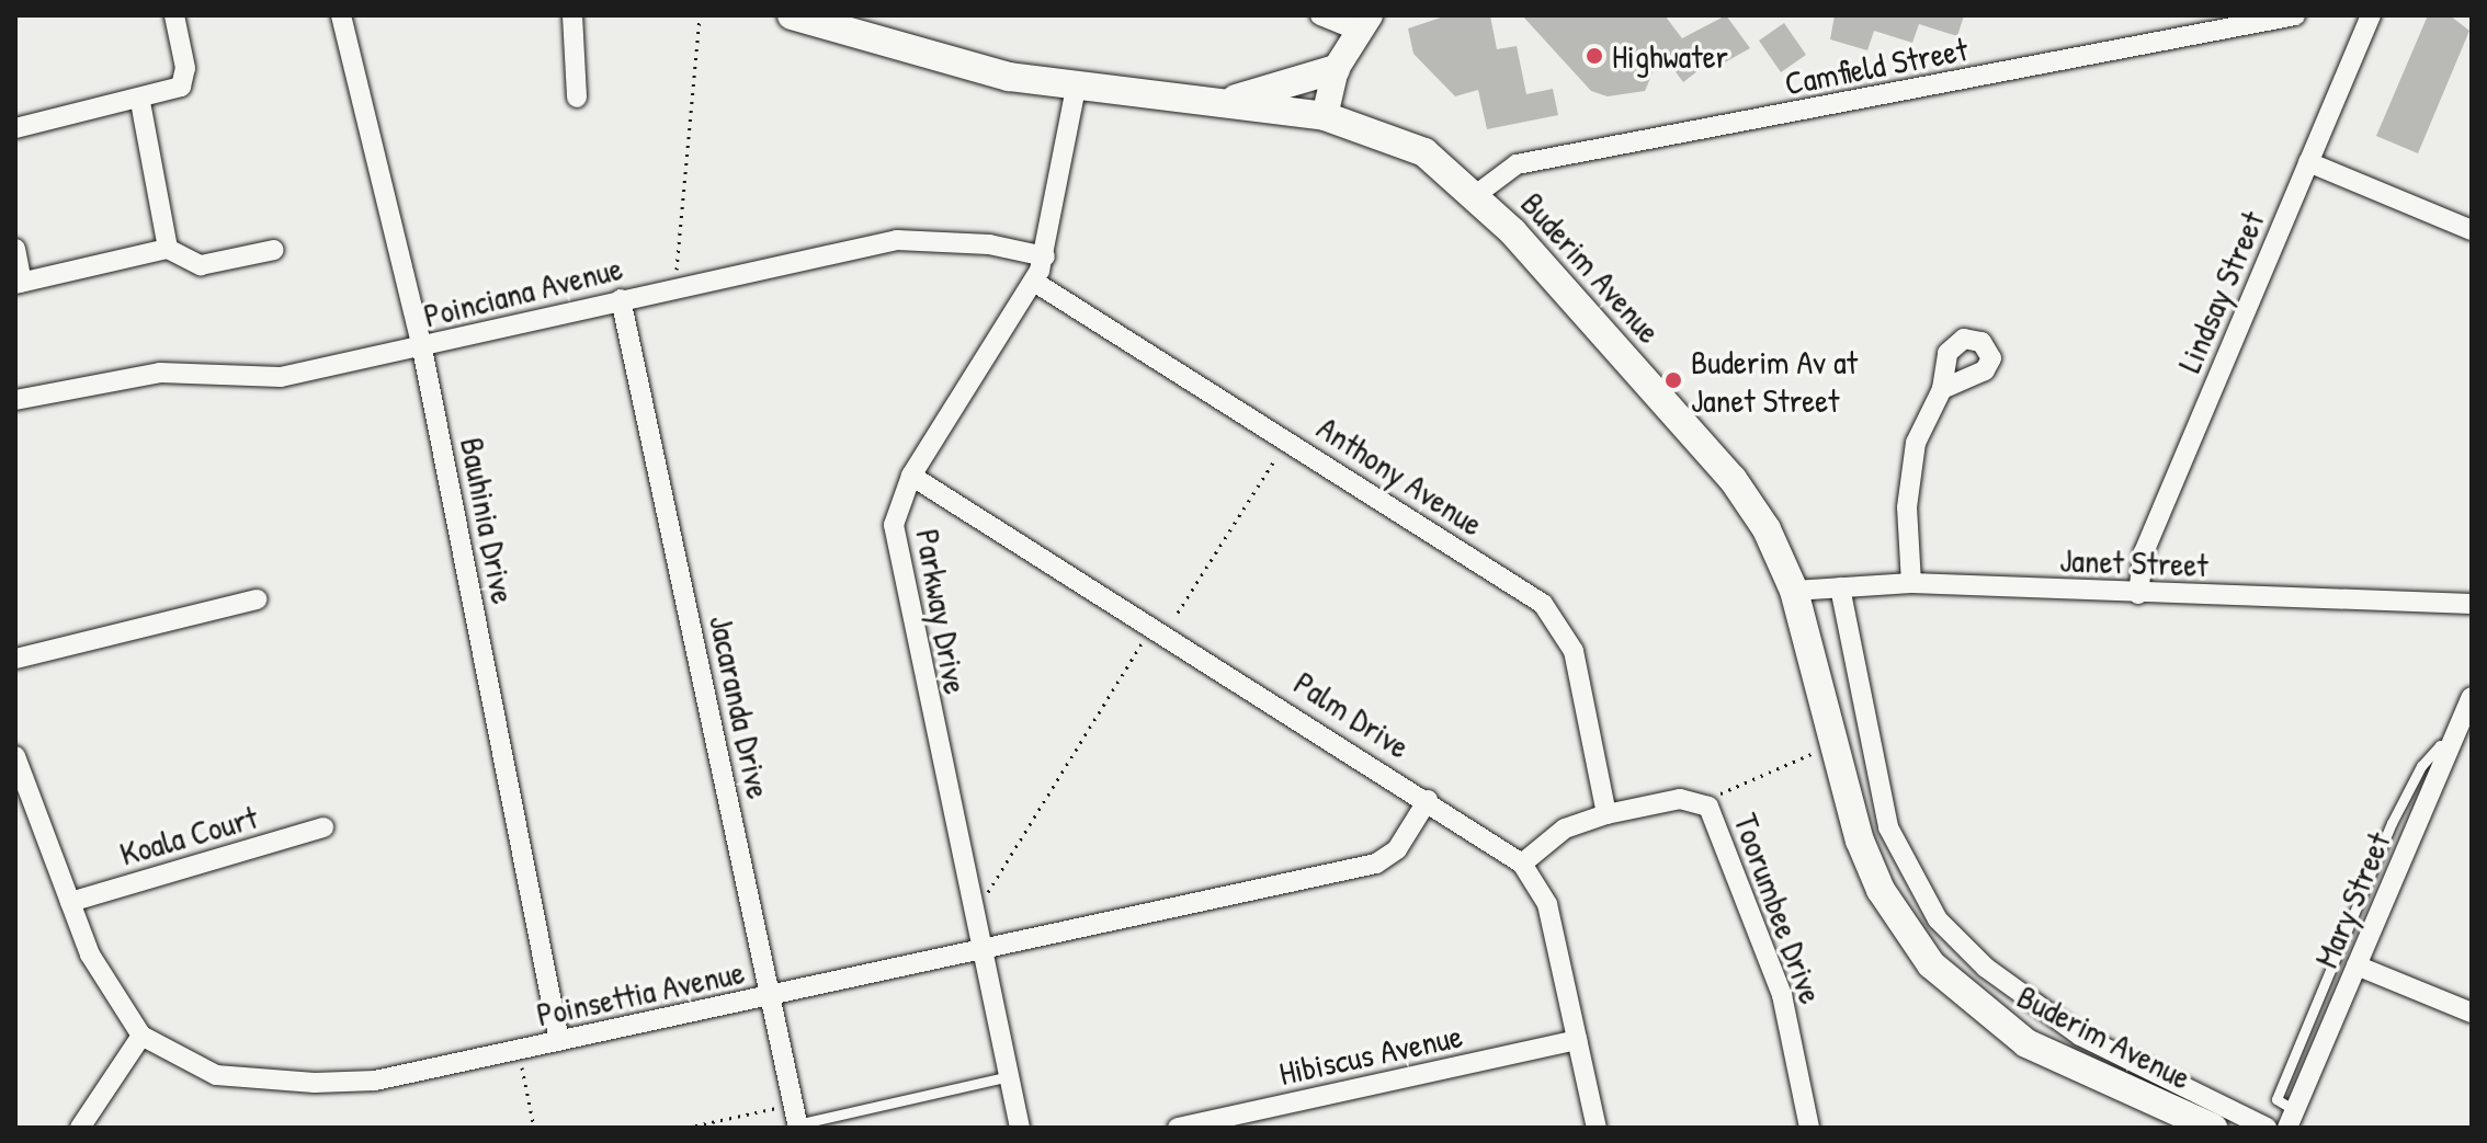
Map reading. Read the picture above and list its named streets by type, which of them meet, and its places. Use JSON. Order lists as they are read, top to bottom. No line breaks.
{"streets":{"main road":["Buderim Avenue"],"street":["Camfield Street","Poinciana Avenue","Lindsay Street","Anthony Avenue","Bauhinia Drive","Janet Street","Parkway Drive","Jacaranda Drive","Palm Drive","Koala Court","Mary Street","Toorumbee Drive","Poinsettia Avenue","Hibiscus Avenue"]},"crossings":[["Camfield Street","Buderim Avenue"],["Buderim Avenue","Janet Street"],["Buderim Avenue","Parkway Drive"],["Poinciana Avenue","Bauhinia Drive"],["Poinciana Avenue","Parkway Drive"],["Poinciana Avenue","Jacaranda Drive"],["Lindsay Street","Janet Street"],["Anthony Avenue","Parkway Drive"],["Anthony Avenue","Toorumbee Drive"],["Bauhinia Drive","Poinsettia Avenue"],["Parkway Drive","Palm Drive"],["Parkway Drive","Poinsettia Avenue"],["Jacaranda Drive","Poinsettia Avenue"],["Palm Drive","Toorumbee Drive"],["Palm Drive","Poinsettia Avenue"],["Palm Drive","Hibiscus Avenue"],["Koala Court","Poinsettia Avenue"]],"places":["Highwater","Buderim Av at Janet Street"]}
